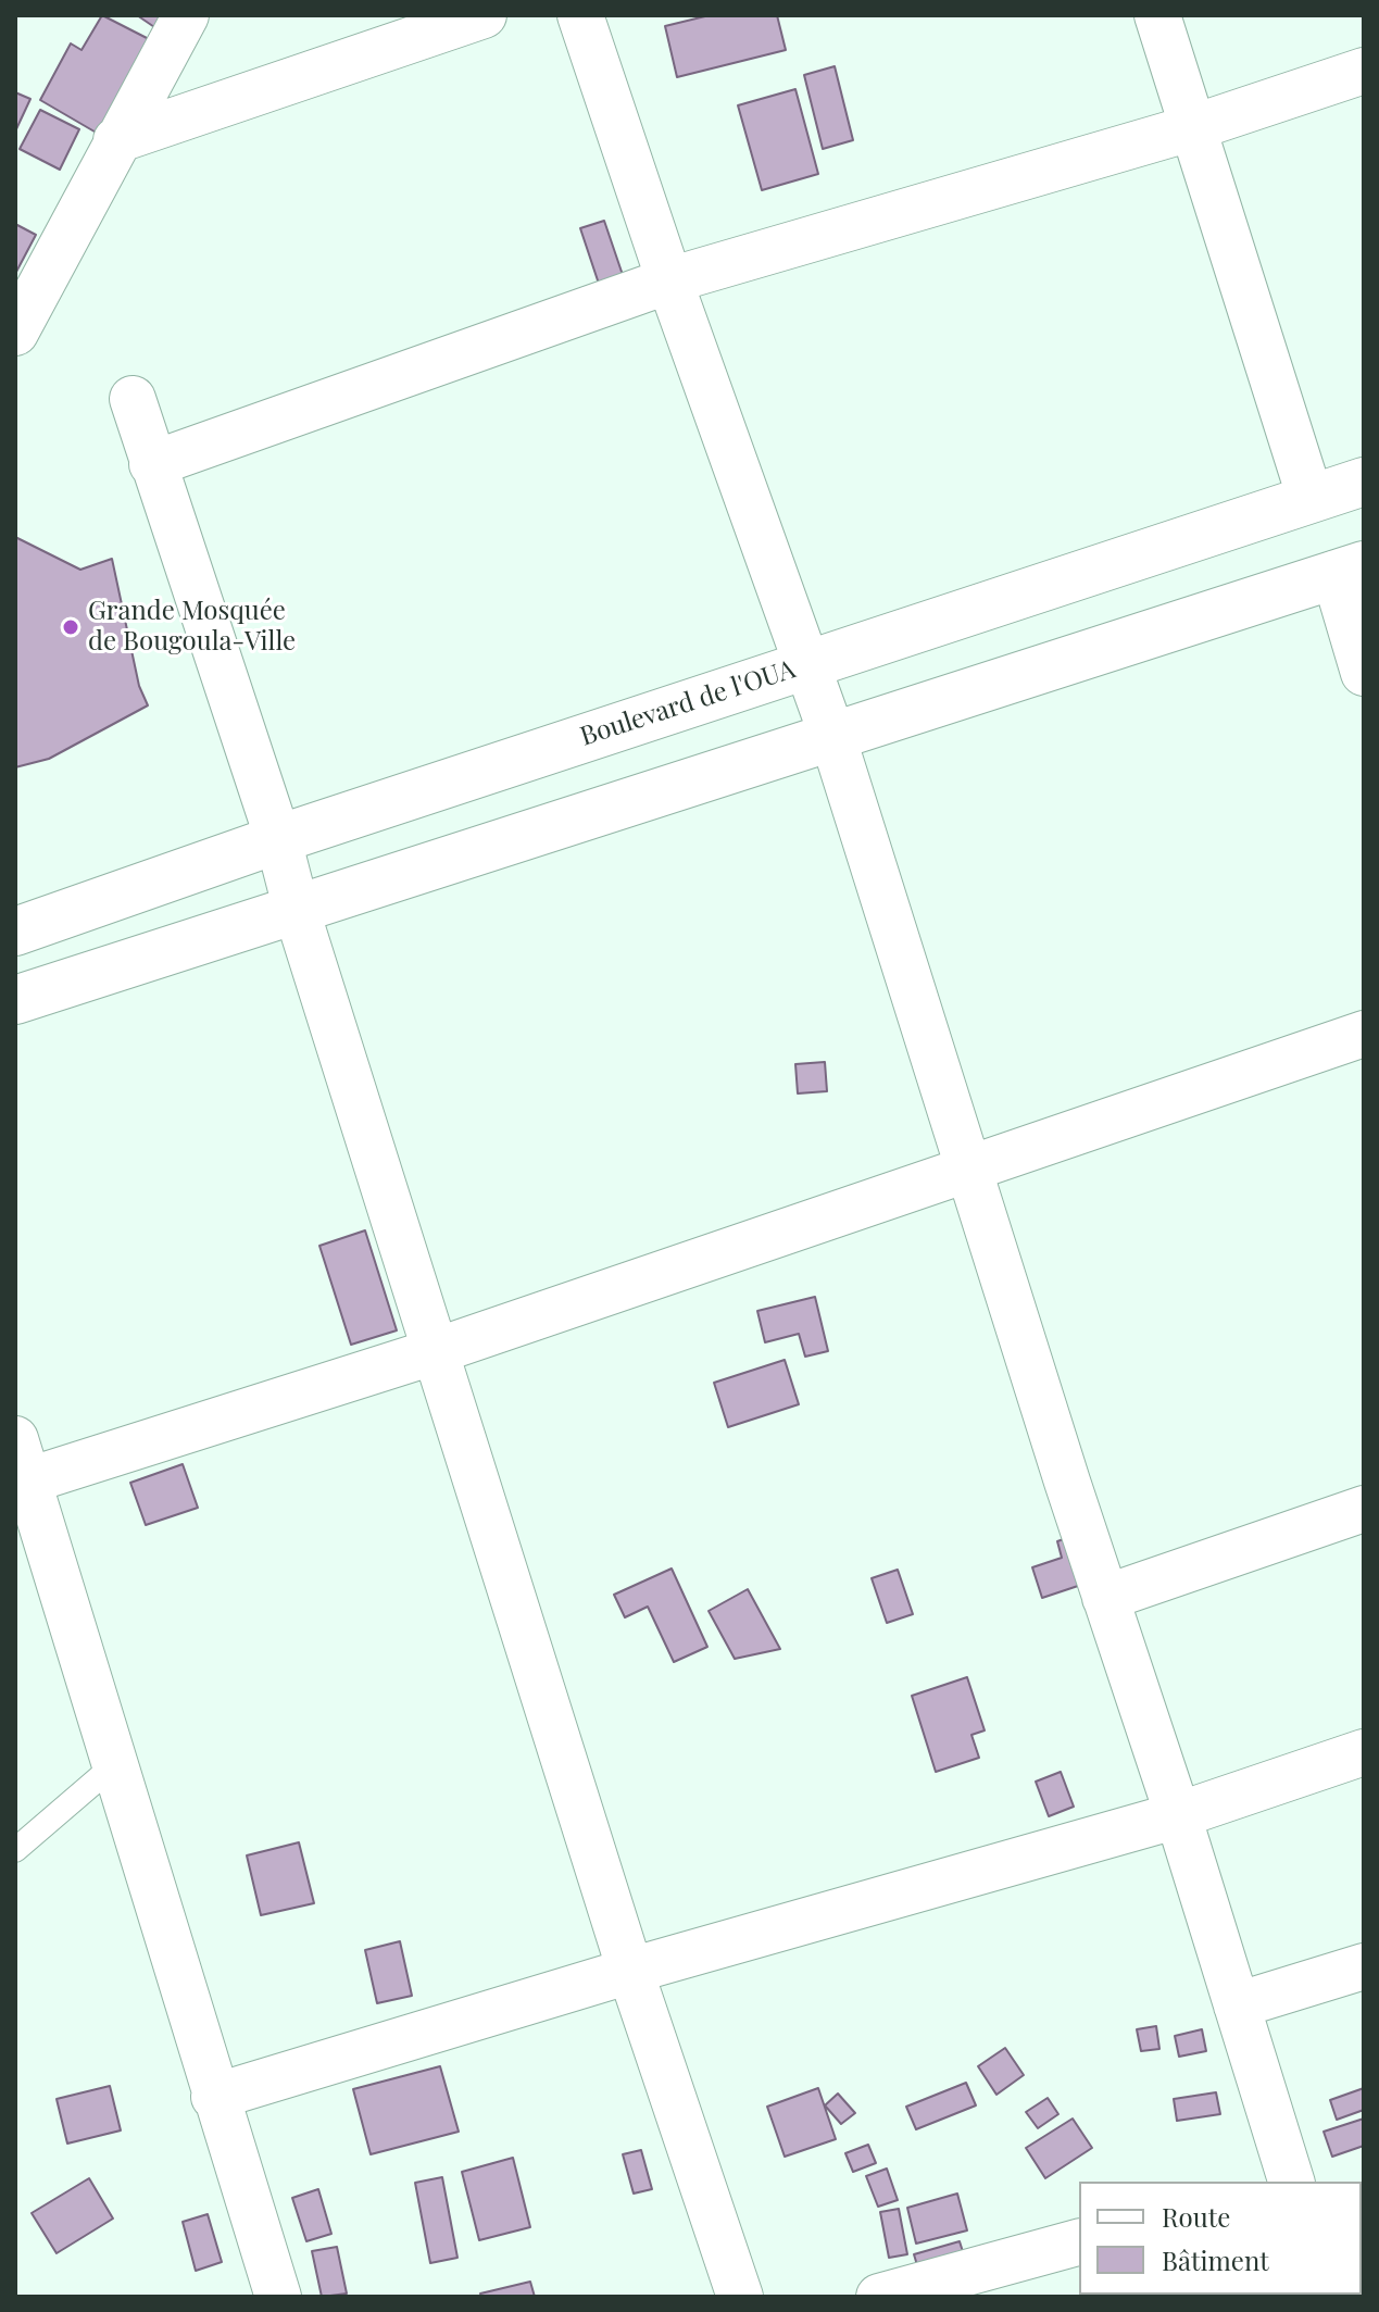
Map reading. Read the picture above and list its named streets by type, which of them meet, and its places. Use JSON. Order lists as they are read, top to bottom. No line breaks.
{"streets":{"main road":["Boulevard de l'OUA"]},"places":["Grande Mosquée de Bougoula-Ville"],"legend":["Route","Bâtiment"]}
